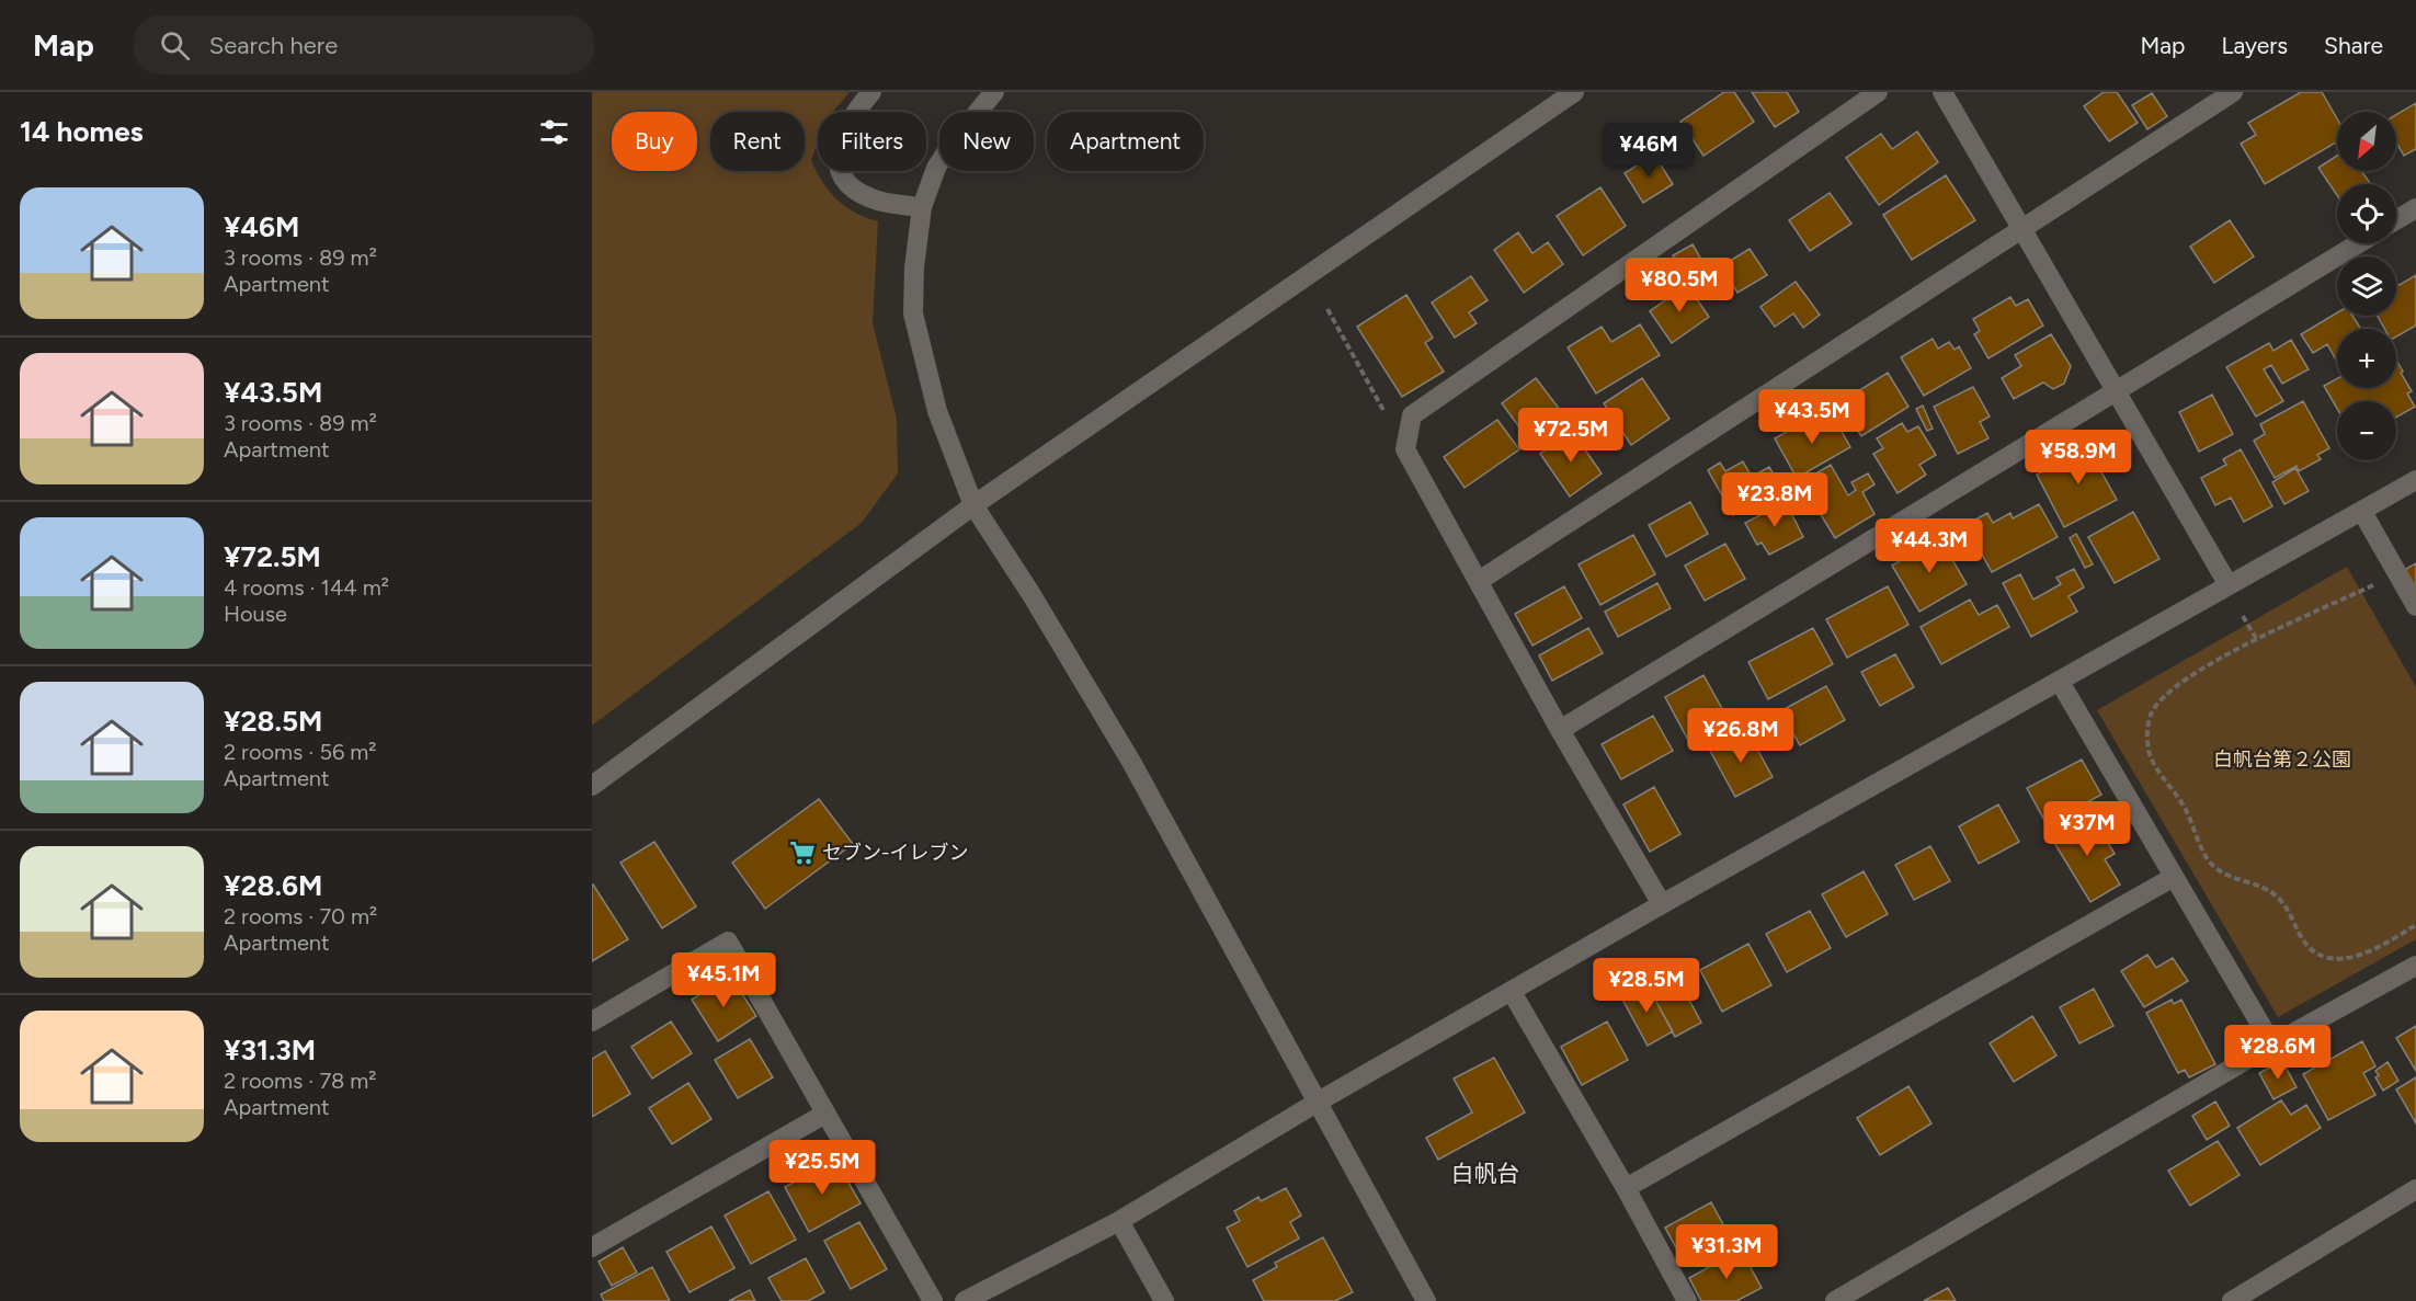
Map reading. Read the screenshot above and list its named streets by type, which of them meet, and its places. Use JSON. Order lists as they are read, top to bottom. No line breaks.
{"districts":["白帆台"],"parks":["白帆台第２公園"],"places":{"supermarket":["セブン-イレブン"]},"north":"bottom left","page":{"header":"Map","search":"Search here","nav":["Map","Layers","Share"],"heading":"14 homes","map_buttons":["+","−"],"chip":["Buy","Rent","Filters","New","Apartment"],"price":["¥46M","¥80.5M","¥43.5M","¥72.5M","¥58.9M","¥23.8M","¥44.3M","¥26.8M","¥37M","¥45.1M","¥28.5M","¥28.6M","¥25.5M","¥31.3M"],"list":[{"name":"¥46M","note":"3 rooms · 89 m² · Apartment"},{"name":"¥43.5M","note":"3 rooms · 89 m² · Apartment"},{"name":"¥72.5M","note":"4 rooms · 144 m² · House"},{"name":"¥28.5M","note":"2 rooms · 56 m² · Apartment"},{"name":"¥28.6M","note":"2 rooms · 70 m² · Apartment"},{"name":"¥31.3M","note":"2 rooms · 78 m² · Apartment"}]}}
